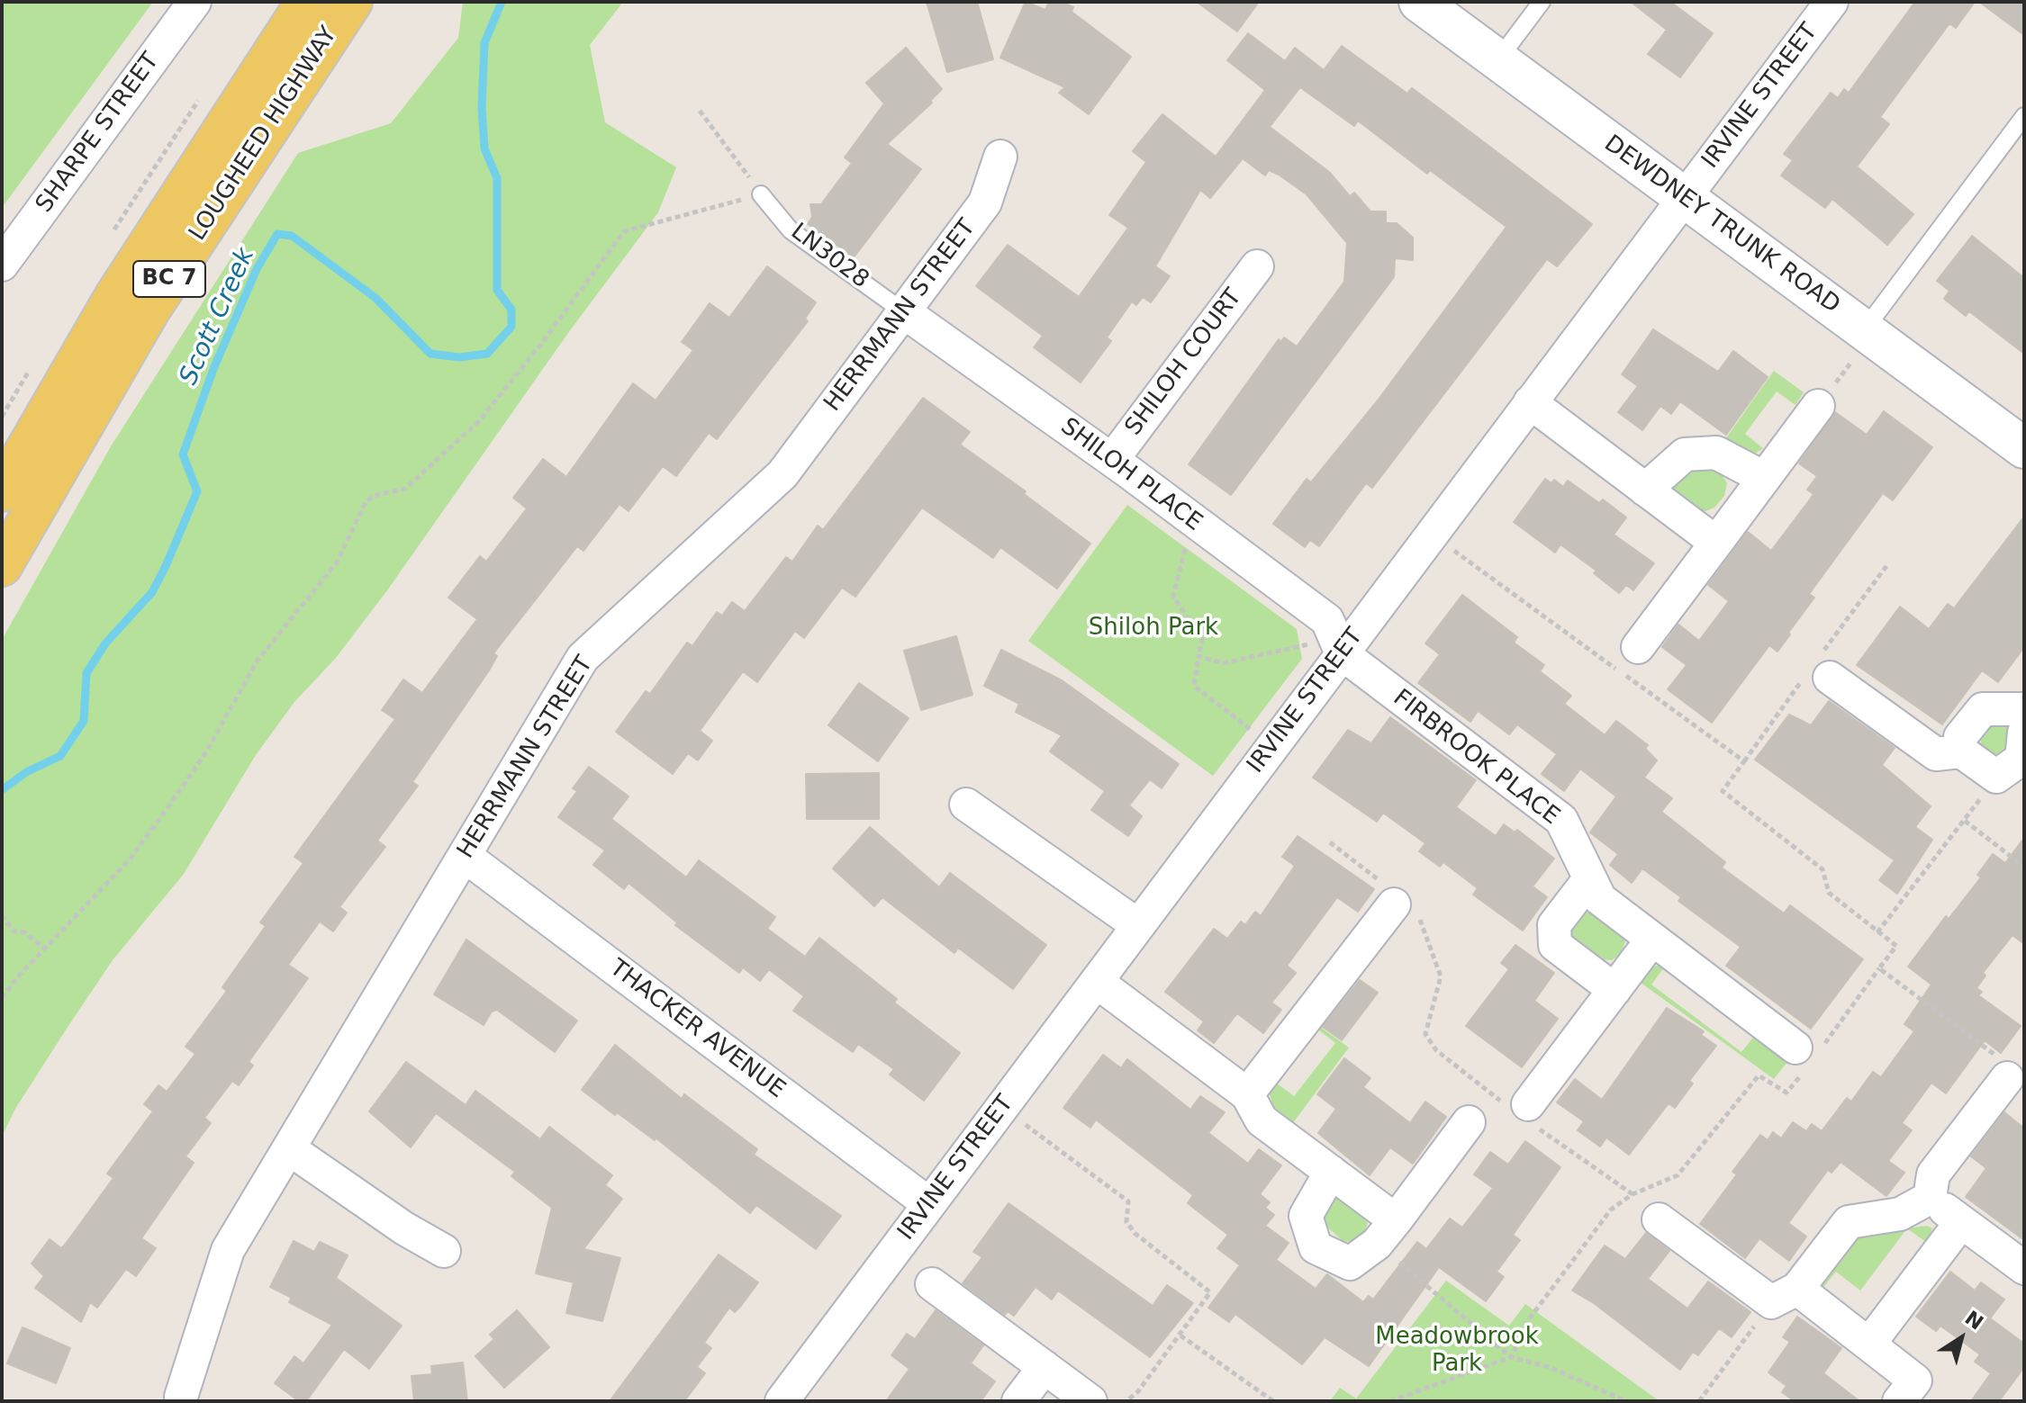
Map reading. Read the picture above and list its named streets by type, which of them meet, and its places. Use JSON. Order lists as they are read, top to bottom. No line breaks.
{"streets":{"main road":["LOUGHEED HIGHWAY","DEWDNEY TRUNK ROAD","BC 7"],"street":["IRVINE STREET","SHARPE STREET","HERRMANN STREET","SHILOH COURT","SHILOH PLACE","FIRBROOK PLACE","THACKER AVENUE"],"lane":["LN3028"]},"crossings":[["IRVINE STREET","DEWDNEY TRUNK ROAD"],["IRVINE STREET","SHILOH PLACE"],["IRVINE STREET","FIRBROOK PLACE"],["IRVINE STREET","THACKER AVENUE"],["LN3028","HERRMANN STREET"],["LN3028","SHILOH PLACE"],["HERRMANN STREET","SHILOH PLACE"],["HERRMANN STREET","THACKER AVENUE"],["SHILOH COURT","SHILOH PLACE"],["SHILOH PLACE","FIRBROOK PLACE"]],"water":["Scott Creek"],"parks":["Shiloh Park","Meadowbrook Park"],"north":"top right"}
